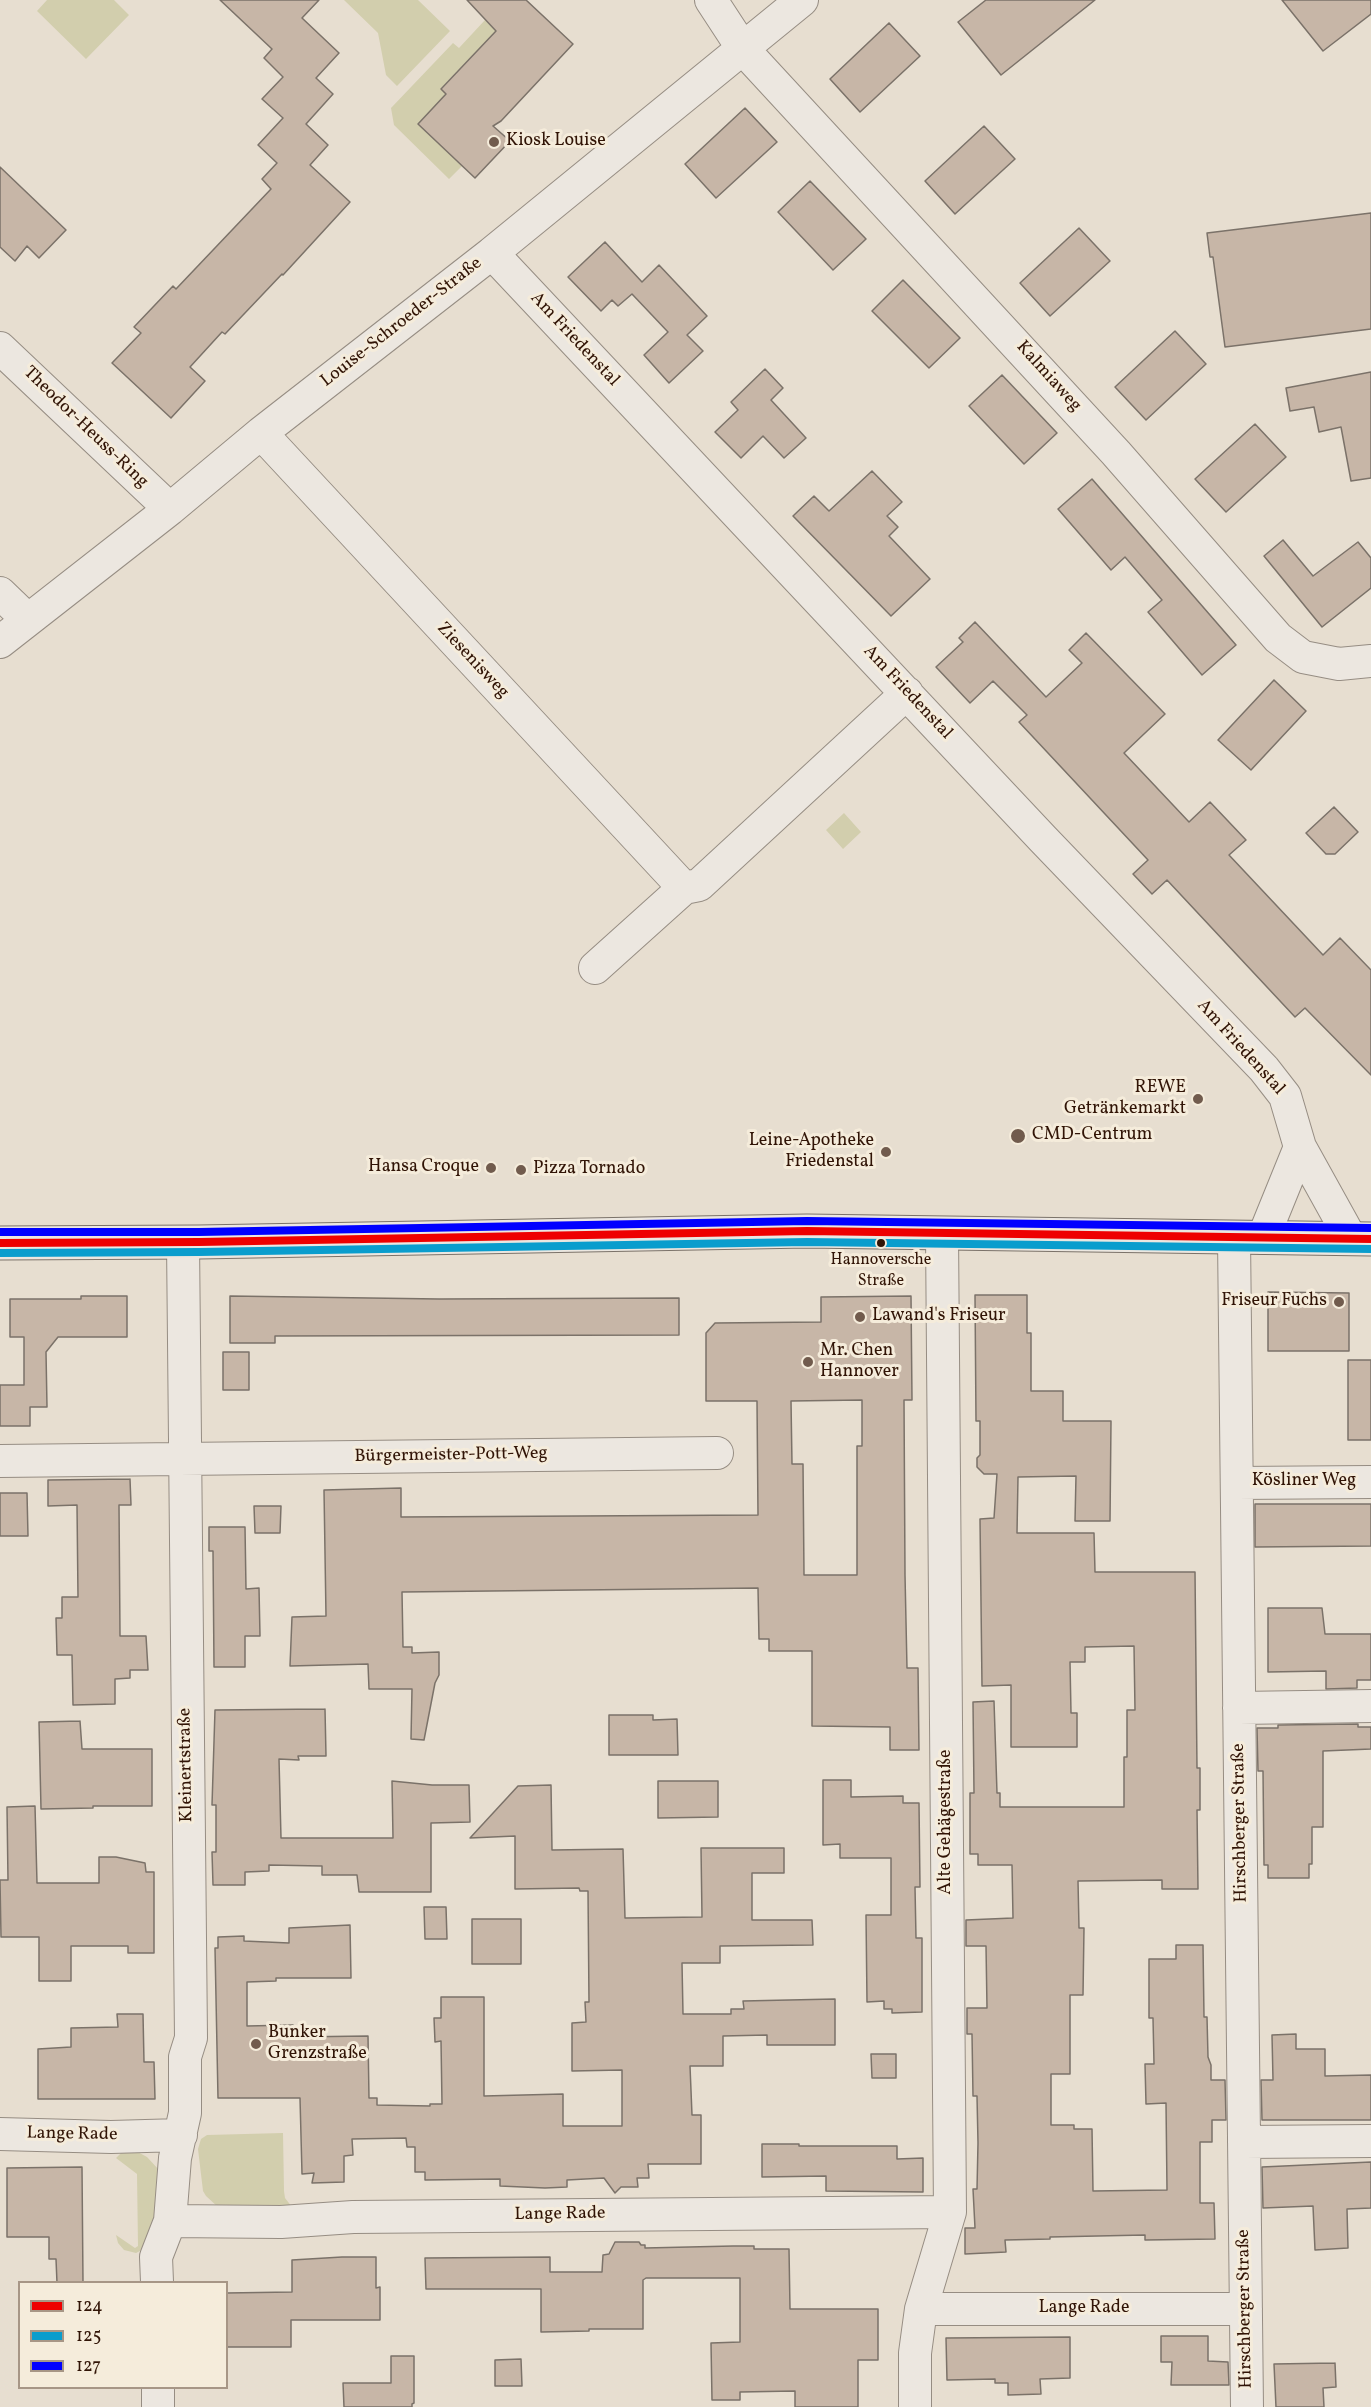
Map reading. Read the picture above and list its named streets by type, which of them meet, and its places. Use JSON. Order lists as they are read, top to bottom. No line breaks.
{"streets":{"street":["Louise-Schroeder-Straße","Am Friedenstal","Kalmiaweg","Theodor-Heuss-Ring","Ziesenisweg","Bürgermeister-Pott-Weg","Kösliner Weg","Kleinertstraße","Alte Gehägestraße","Hirschberger Straße","Lange Rade"]},"crossings":[["Louise-Schroeder-Straße","Am Friedenstal"],["Louise-Schroeder-Straße","Kalmiaweg"],["Louise-Schroeder-Straße","Theodor-Heuss-Ring"],["Louise-Schroeder-Straße","Ziesenisweg"],["Bürgermeister-Pott-Weg","Kleinertstraße"],["Kösliner Weg","Hirschberger Straße"],["Kleinertstraße","Lange Rade"],["Alte Gehägestraße","Lange Rade"],["Hirschberger Straße","Lange Rade"]],"places":["Kiosk Louise","REWE Getränkemarkt","CMD-Centrum","Leine-Apotheke Friedenstal","Hansa Croque","Pizza Tornado","Hannoversche Straße","Friseur Fuchs","Lawand's Friseur","Mr. Chen Hannover","Bunker Grenzstraße"],"lines":["transit line 127","transit line 124","transit line 125"],"legend":["124","125","127"]}
